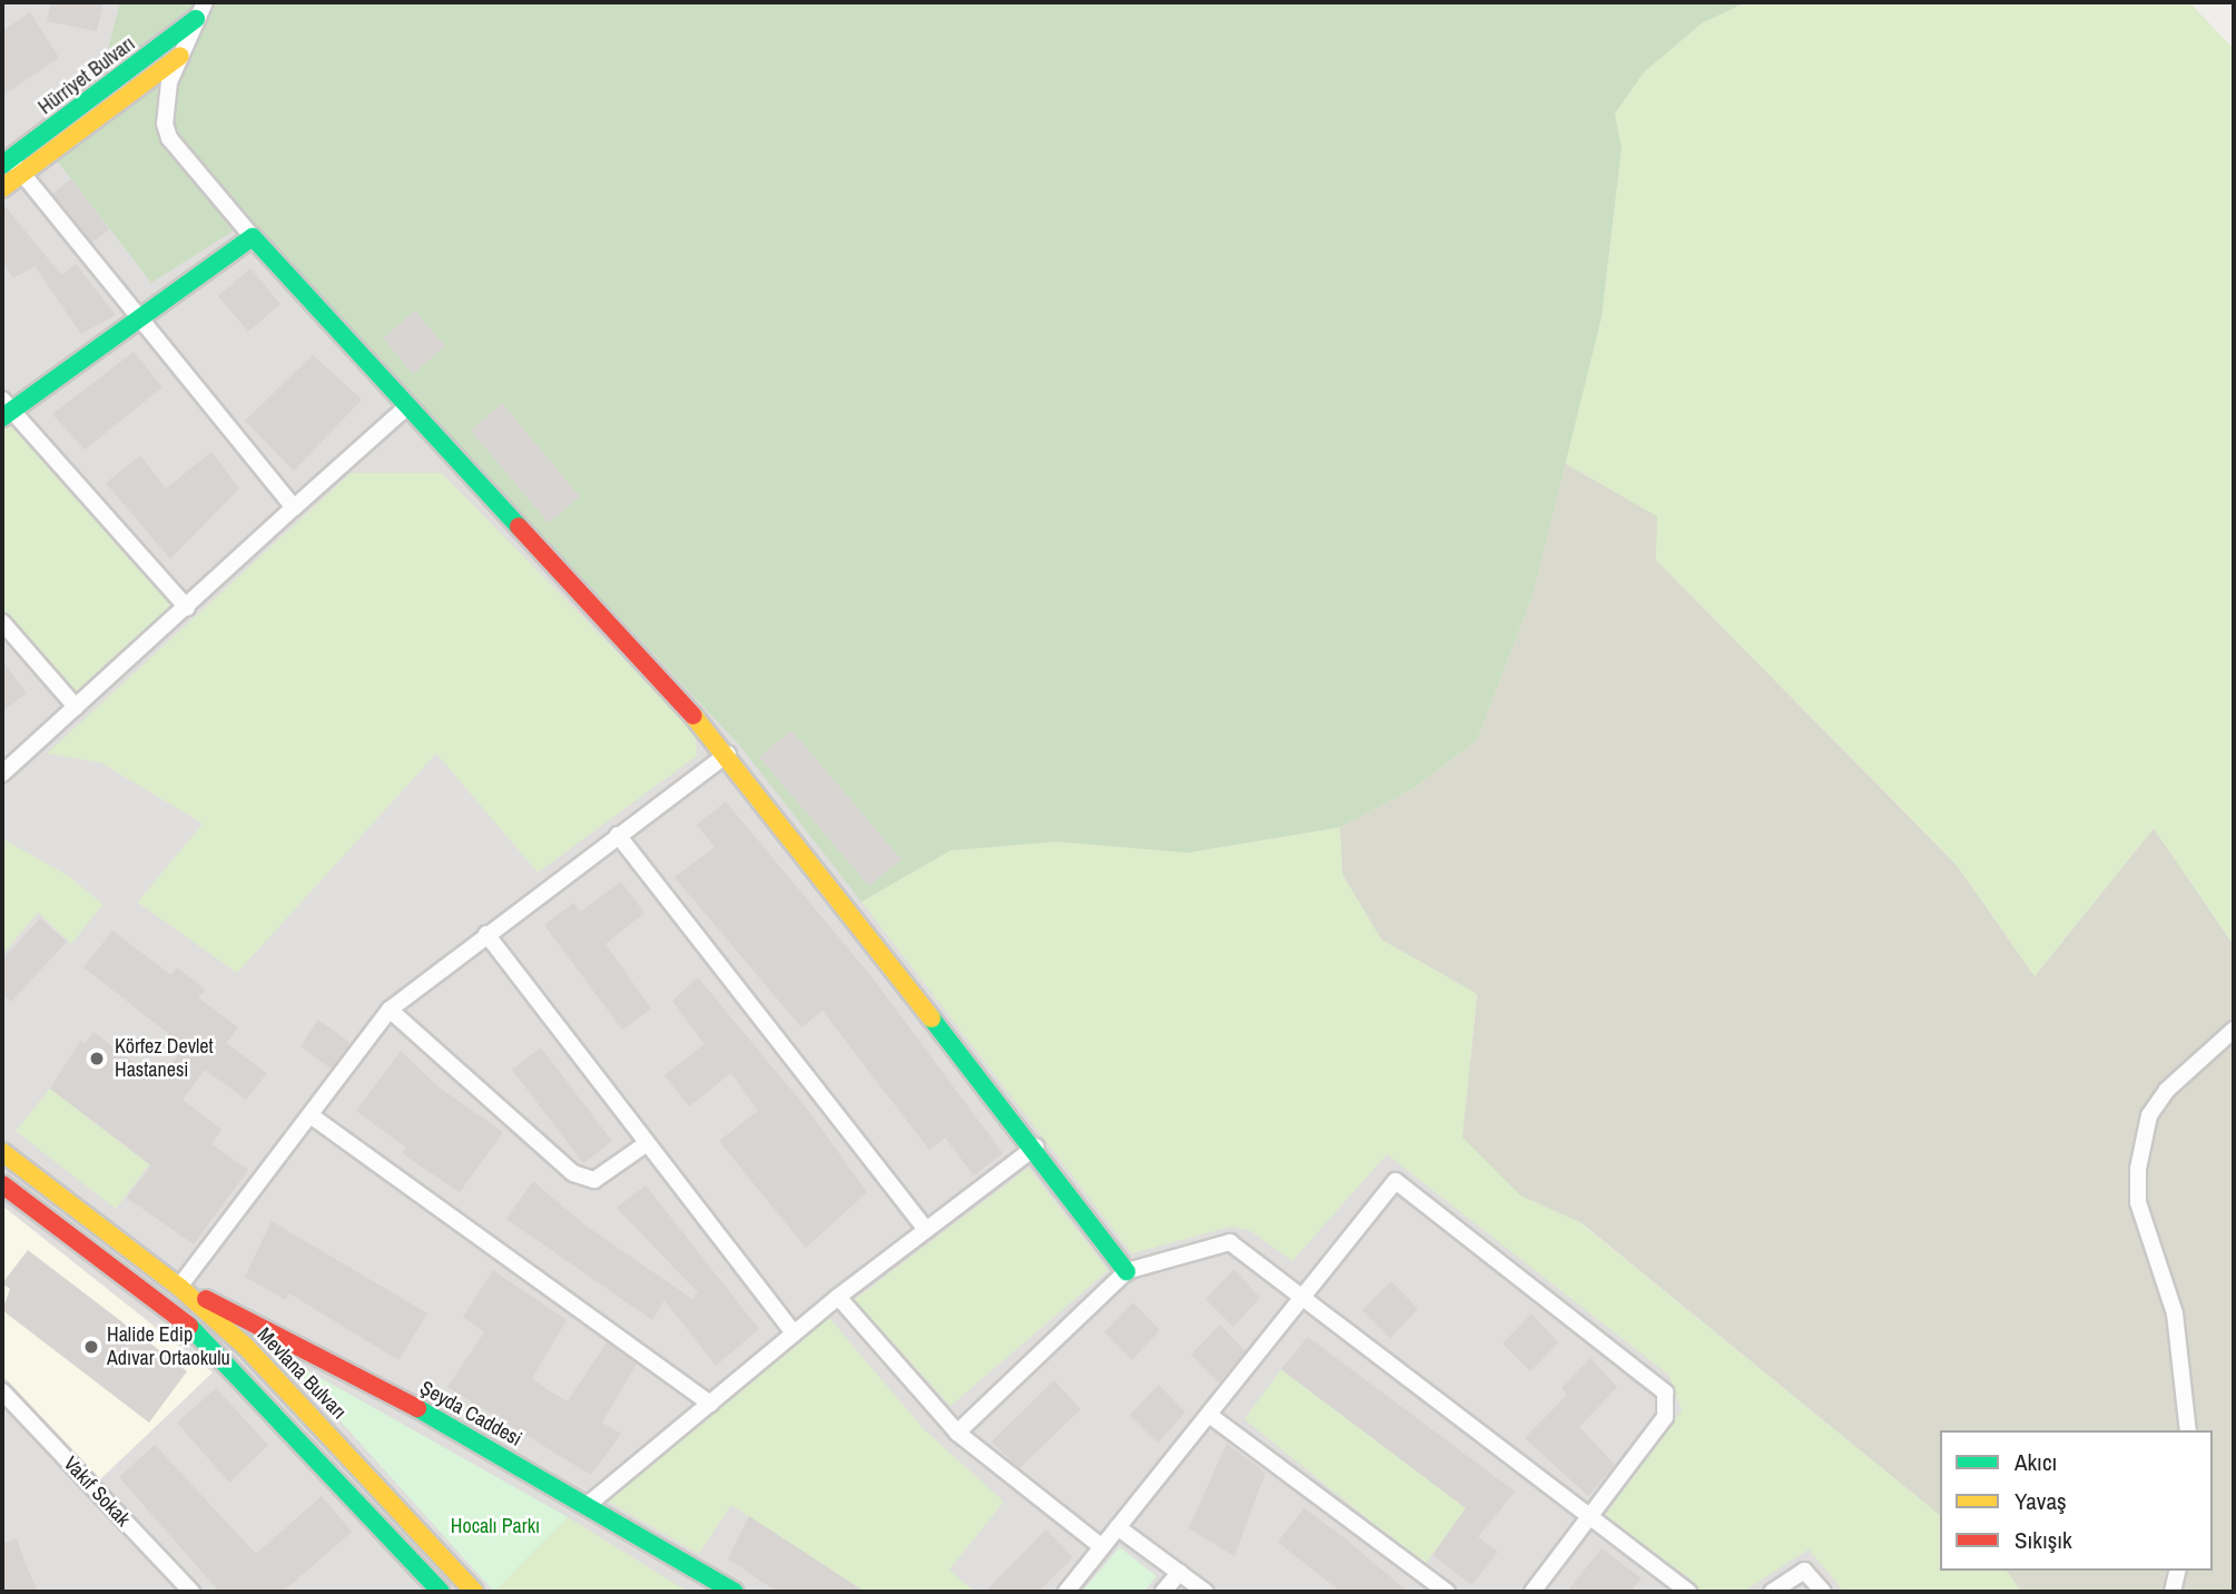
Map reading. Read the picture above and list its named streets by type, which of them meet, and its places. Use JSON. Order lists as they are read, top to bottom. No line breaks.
{"streets":{"street":["Hürriyet Bulvarı","Mevlana Bulvarı","Şeyda Caddesi","Vakıf Sokak"]},"crossings":[["Mevlana Bulvarı","Şeyda Caddesi"]],"parks":["Hocalı Parkı"],"places":["Körfez Devlet Hastanesi","Halide Edip Adıvar Ortaokulu"],"legend":["Akıcı","Yavaş","Sıkışık"]}
